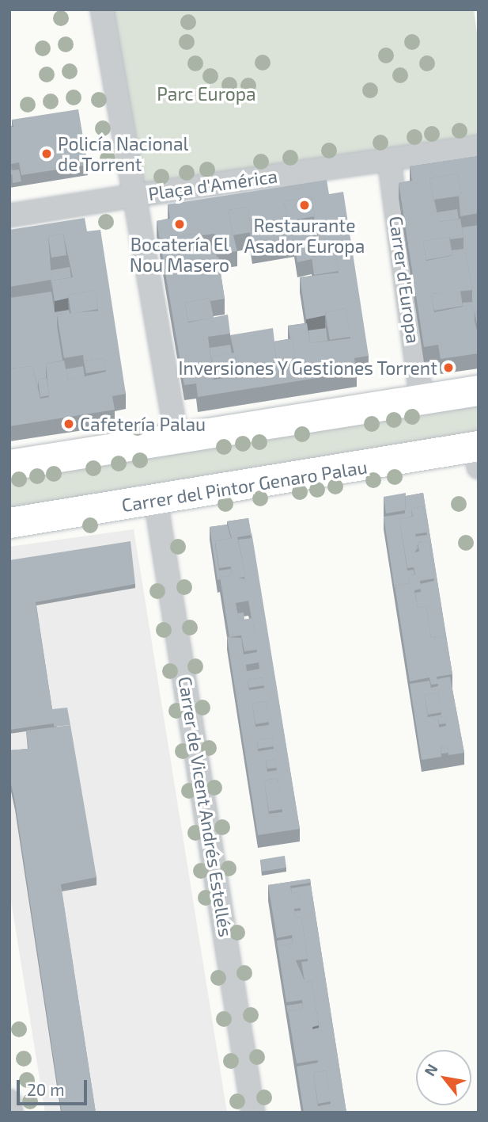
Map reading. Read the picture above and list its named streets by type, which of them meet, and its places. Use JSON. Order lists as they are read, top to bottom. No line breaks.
{"streets":{"street":["Plaça d'América","Carrer d'Europa","Carrer del Pintor Genaro Palau","Carrer de Vicent Andrés Estellés"]},"crossings":[["Plaça d'América","Carrer d'Europa"],["Carrer del Pintor Genaro Palau","Carrer de Vicent Andrés Estellés"]],"parks":["Parc Europa"],"places":["Policía Nacional de Torrent","Restaurante Asador Europa","Bocatería El Nou Masero","Inversiones Y Gestiones Torrent","Cafetería Palau"],"scale_bar":"20 m","north":"top left"}
